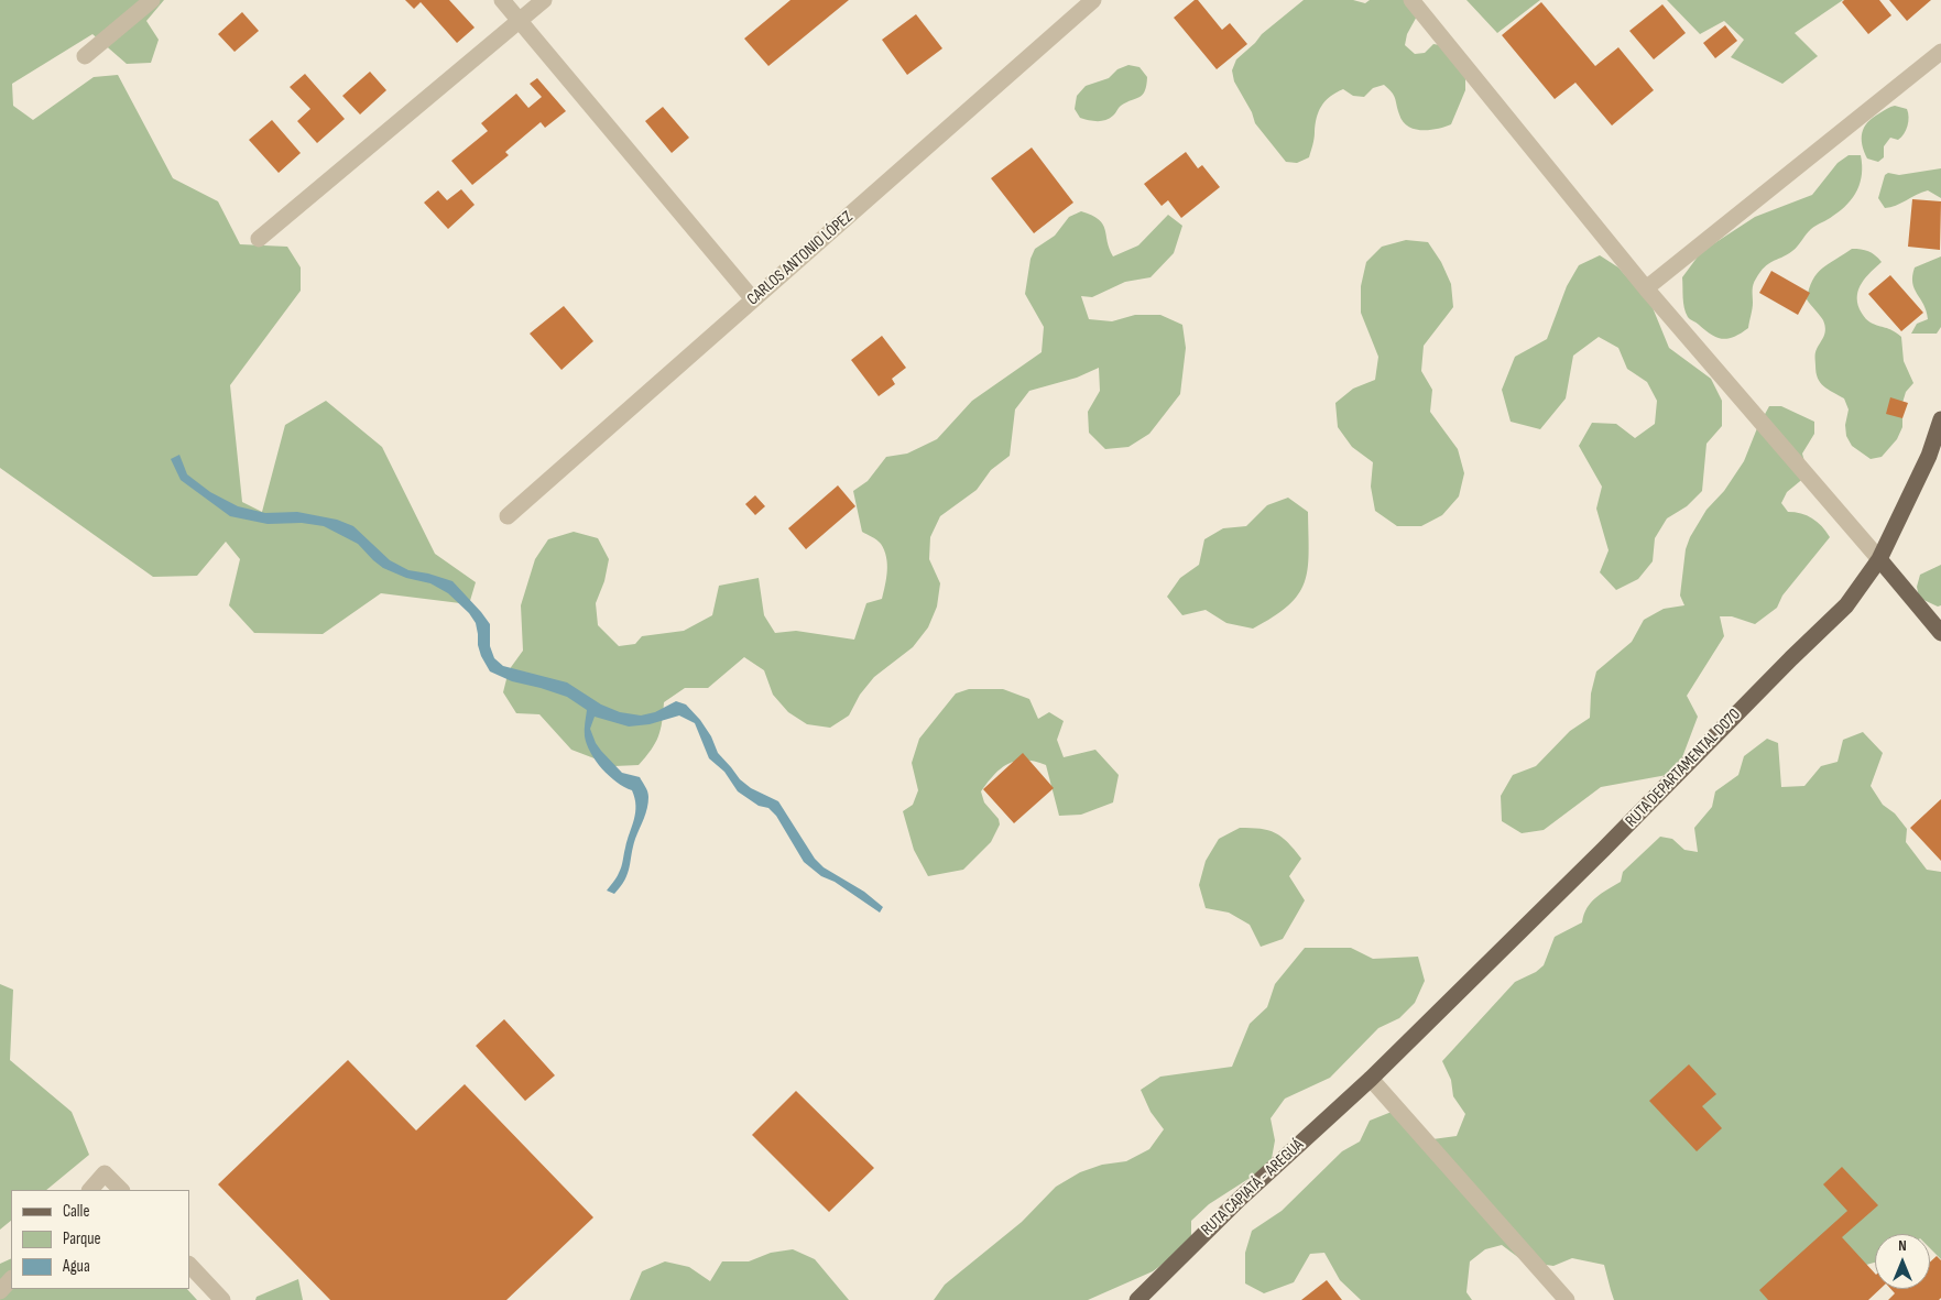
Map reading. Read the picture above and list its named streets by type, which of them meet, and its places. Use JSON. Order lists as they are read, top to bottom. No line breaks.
{"streets":{"main road":["RUTA DEPARTAMENTAL D070","RUTA CAPIATÁ - AREGUÁ"],"street":["CARLOS ANTONIO LÓPEZ"]},"crossings":[["RUTA DEPARTAMENTAL D070","RUTA CAPIATÁ - AREGUÁ"]],"legend":["Calle","Parque","Agua"],"north":"top"}
